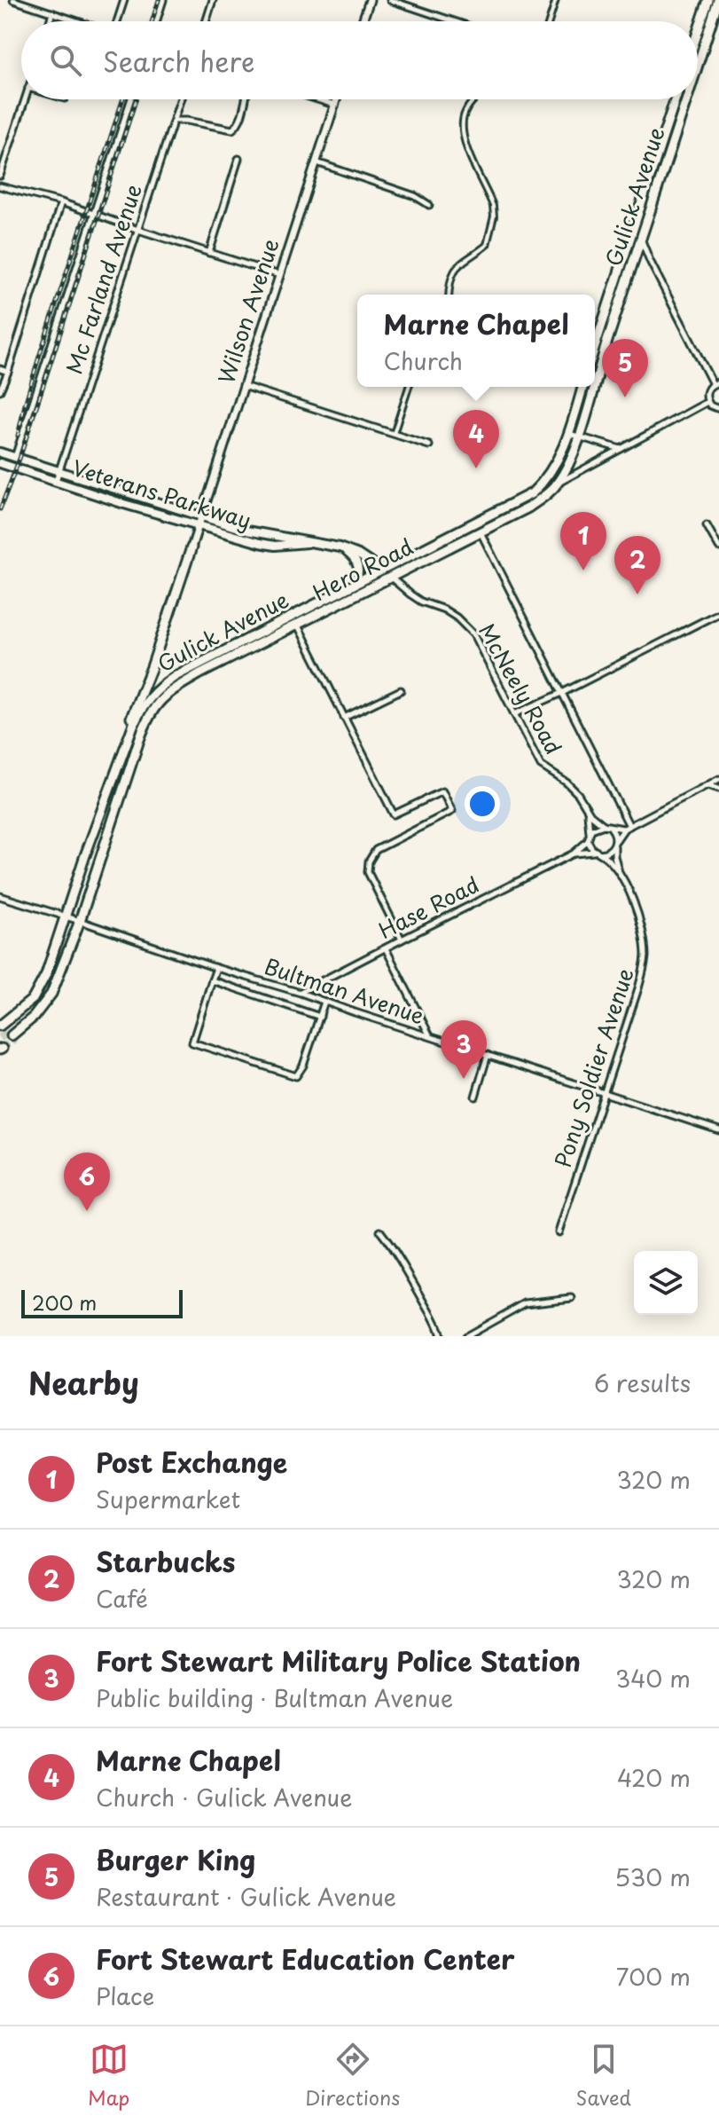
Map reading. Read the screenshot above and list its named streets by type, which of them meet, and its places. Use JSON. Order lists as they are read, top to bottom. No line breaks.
{"streets":{"main road":["Gulick Avenue","Veterans Parkway","Hero Road"],"street":["Mc Farland Avenue","Wilson Avenue","McNeely Road","Hase Road","Bultman Avenue","Pony Soldier Avenue"]},"crossings":[["Gulick Avenue","Hero Road"],["Gulick Avenue","McNeely Road"],["Gulick Avenue","Bultman Avenue"],["Mc Farland Avenue","Veterans Parkway"],["Wilson Avenue","Veterans Parkway"],["Hero Road","McNeely Road"],["Hero Road","Bultman Avenue"],["Hase Road","Bultman Avenue"],["Bultman Avenue","Pony Soldier Avenue"]],"scale_bar":"200 m","page":{"search":"Search here","popup":["Marne Chapel","Church"],"pins":["5","4","1","2","3","6"],"scale":"200 m","heading":["Nearby","6 results"],"list":[{"mark":"1","name":"Post Exchange","note":"Supermarket","value":"320 m"},{"mark":"2","name":"Starbucks","note":"Café","value":"320 m"},{"mark":"3","name":"Fort Stewart Military Police Station","note":"Public building · Bultman Avenue","value":"340 m"},{"mark":"4","name":"Marne Chapel","note":"Church · Gulick Avenue","value":"420 m"},{"mark":"5","name":"Burger King","note":"Restaurant · Gulick Avenue","value":"530 m"},{"mark":"6","name":"Fort Stewart Education Center","note":"Place","value":"700 m"}],"nav":["Map","Directions","Saved"]}}
